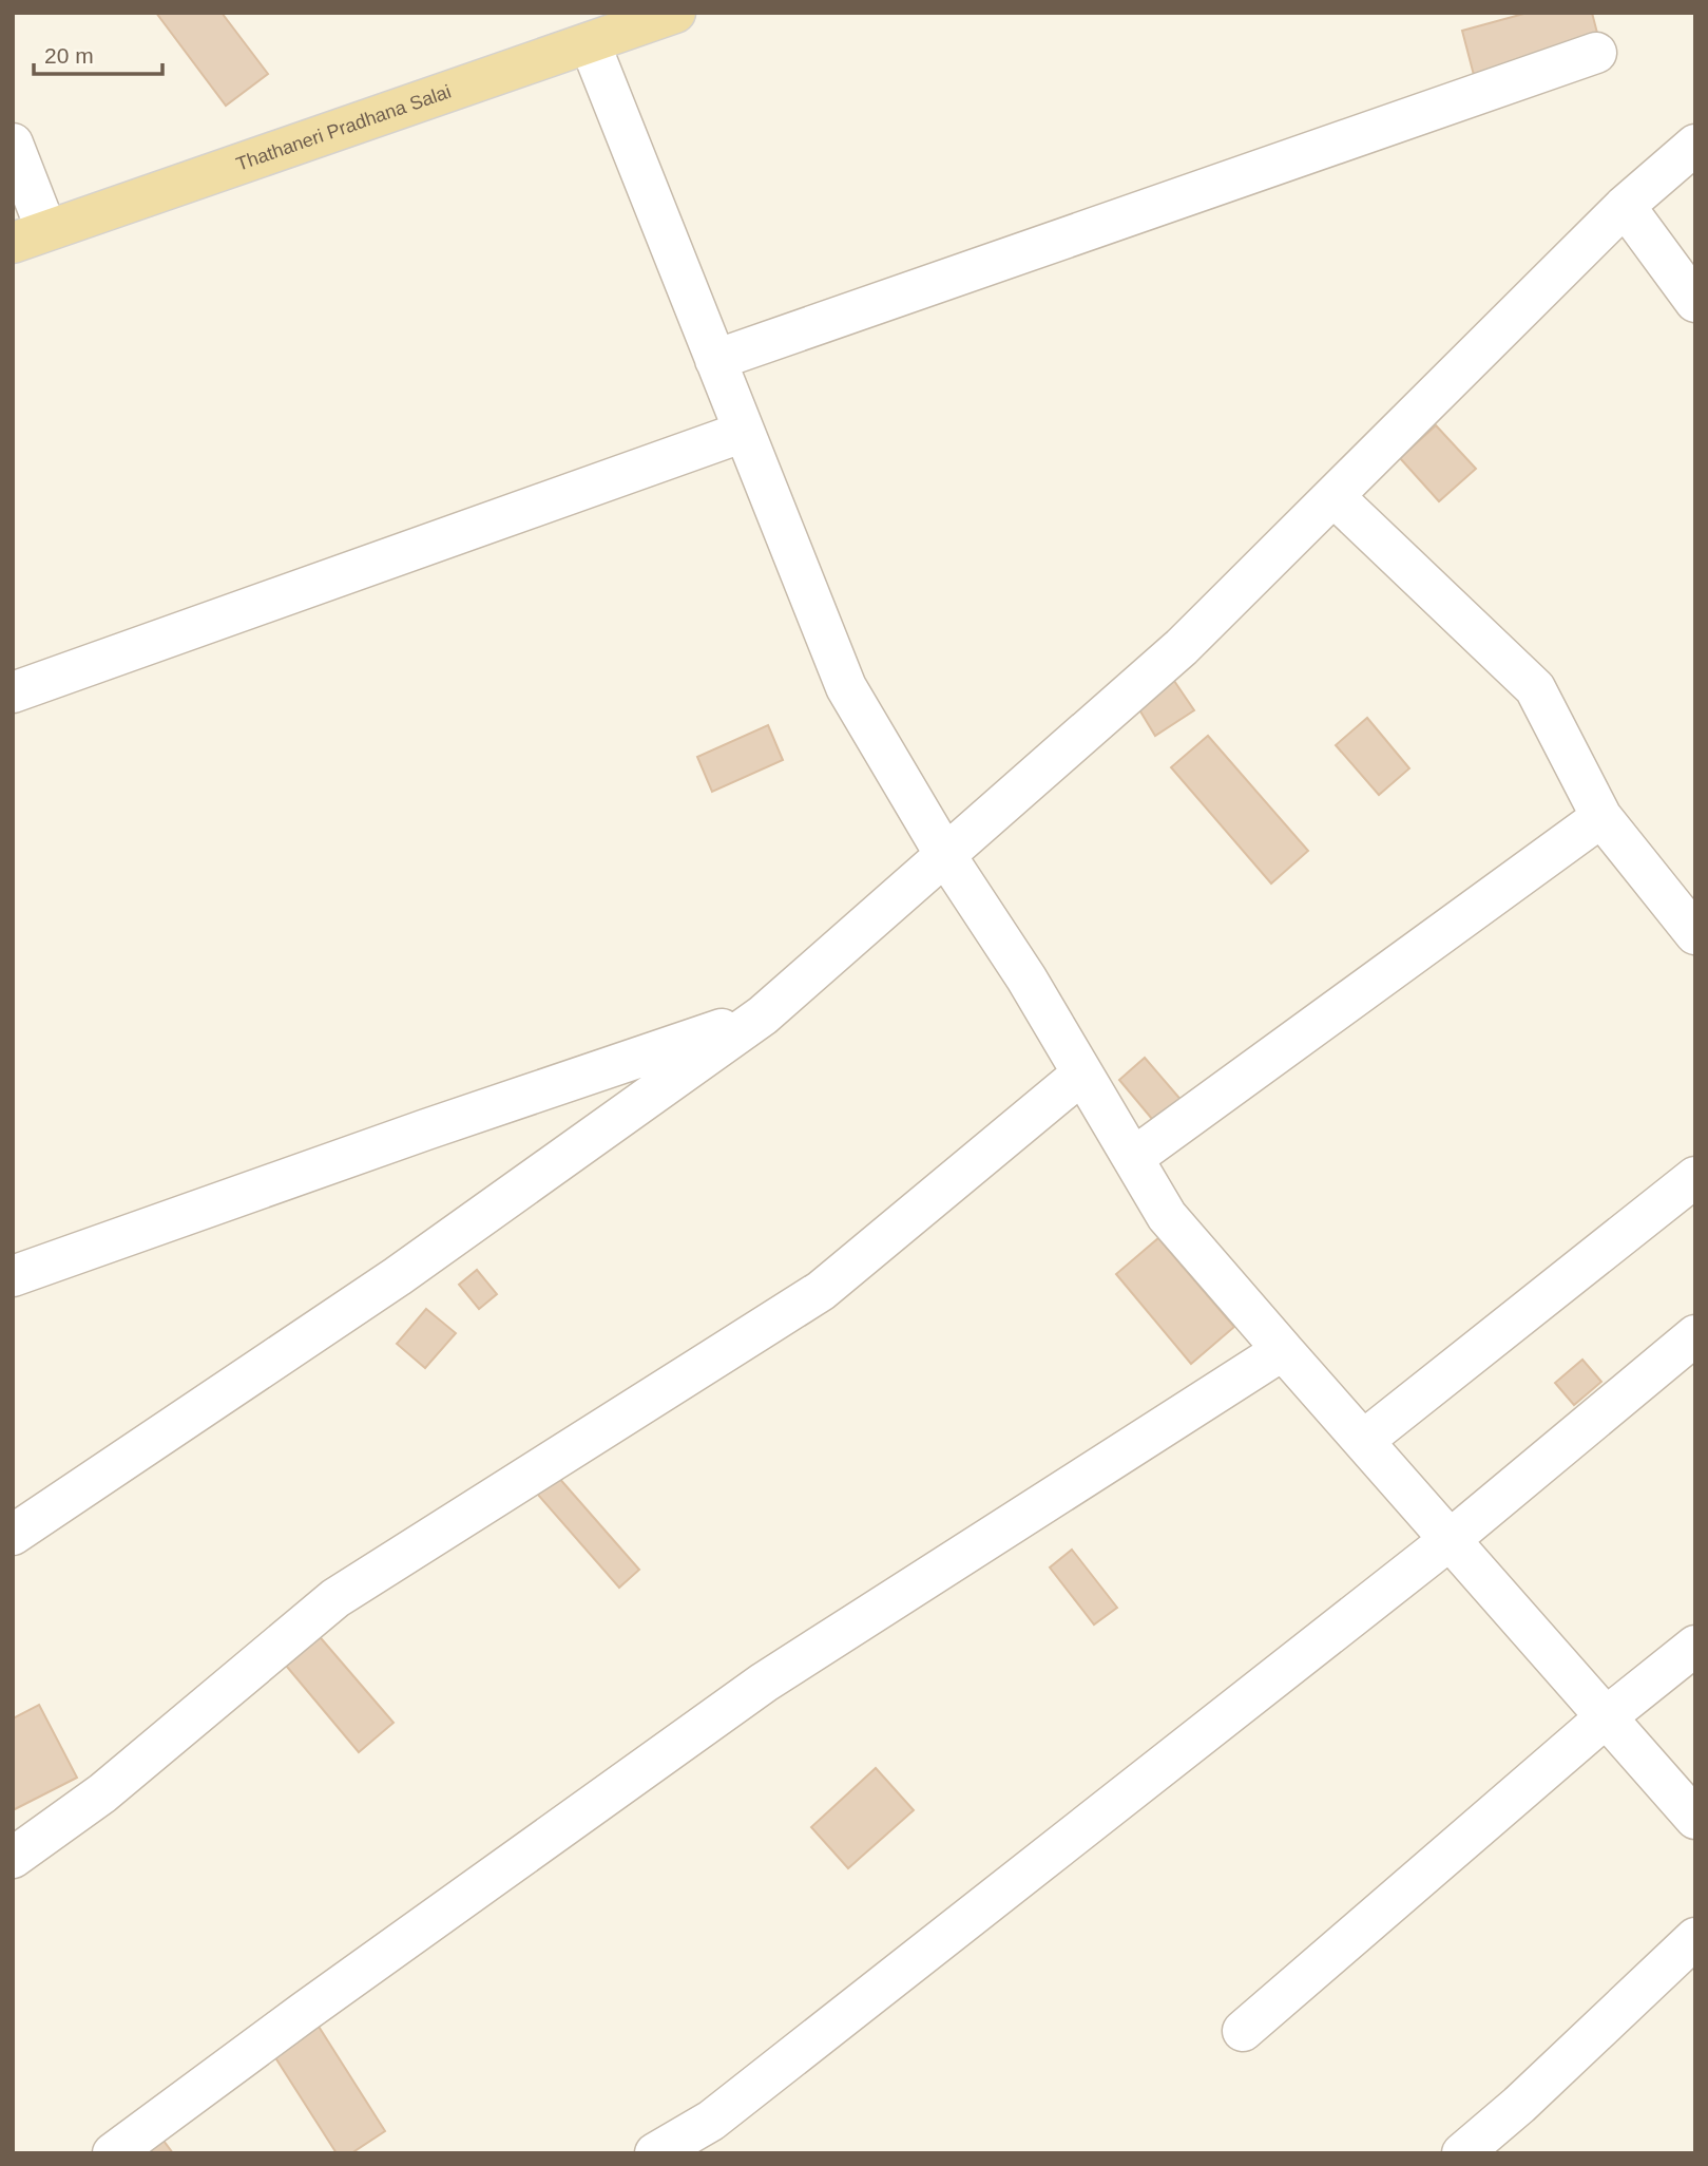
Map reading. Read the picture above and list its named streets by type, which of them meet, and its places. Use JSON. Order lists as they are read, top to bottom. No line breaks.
{"streets":{"main road":["Thathaneri Pradhana Salai"]},"scale_bar":"20 m"}
